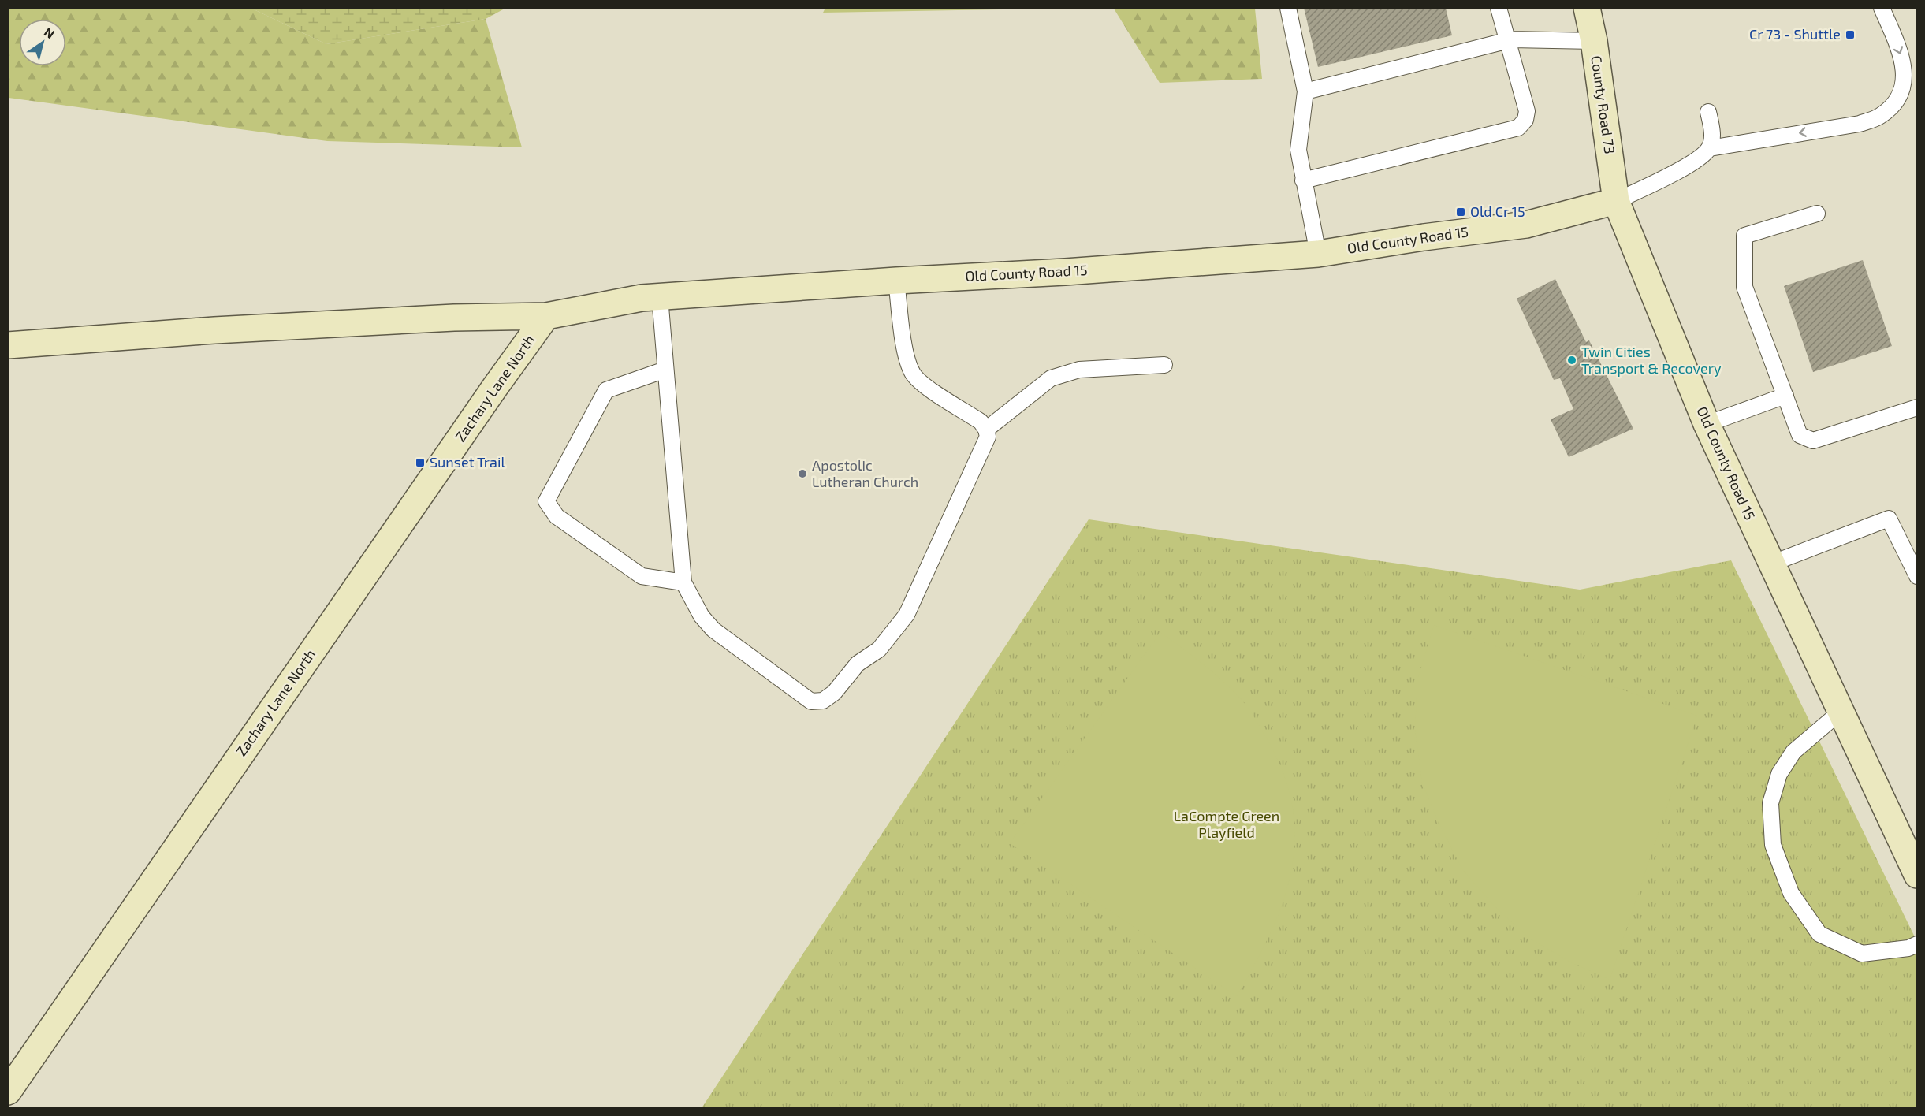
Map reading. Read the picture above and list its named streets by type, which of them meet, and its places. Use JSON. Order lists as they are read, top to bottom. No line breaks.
{"streets":{"street":["County Road 73","Old County Road 15","Zachary Lane North"]},"crossings":[["County Road 73","Old County Road 15"],["Old County Road 15","Zachary Lane North"]],"parks":["LaCompte Green Playfield"],"places":{"transit":["Cr 73 - Shuttle","Old Cr 15","Sunset Trail"],"other":["Twin Cities Transport & Recovery","Apostolic Lutheran Church"]},"north":"top right"}
